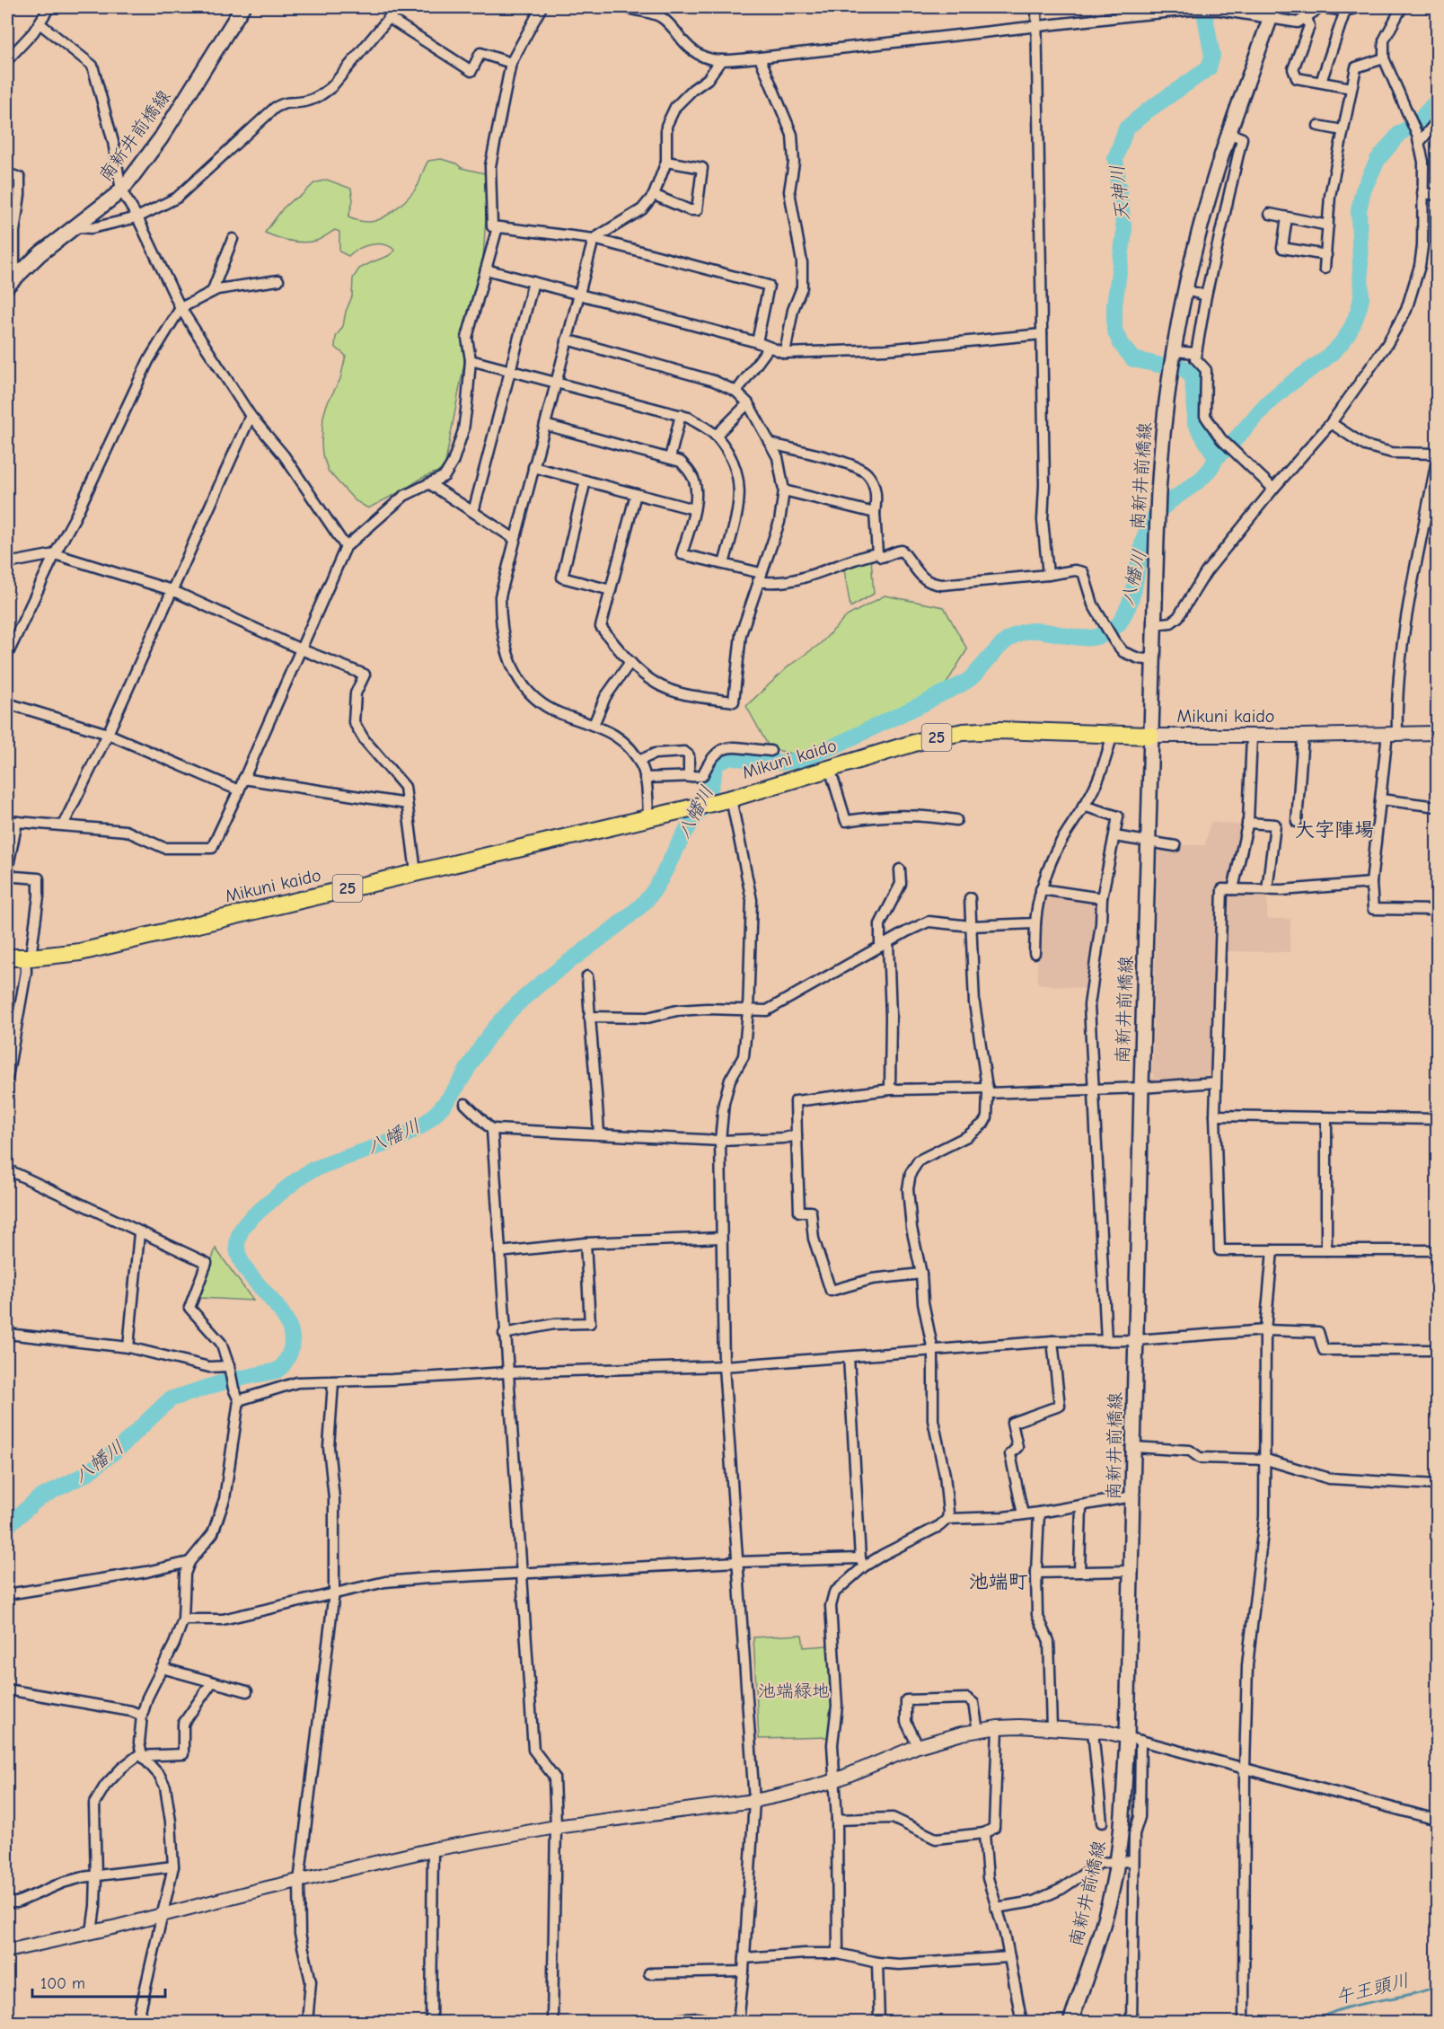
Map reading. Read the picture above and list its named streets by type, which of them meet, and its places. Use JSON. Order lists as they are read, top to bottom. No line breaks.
{"streets":{"main road":["南新井前橋線","Mikuni kaido","25"]},"crossings":[["南新井前橋線","Mikuni kaido"]],"districts":["大字陣場","池端町"],"water":["天神川","八幡川","午王頭川"],"parks":["池端緑地"],"scale_bar":"100 m"}
